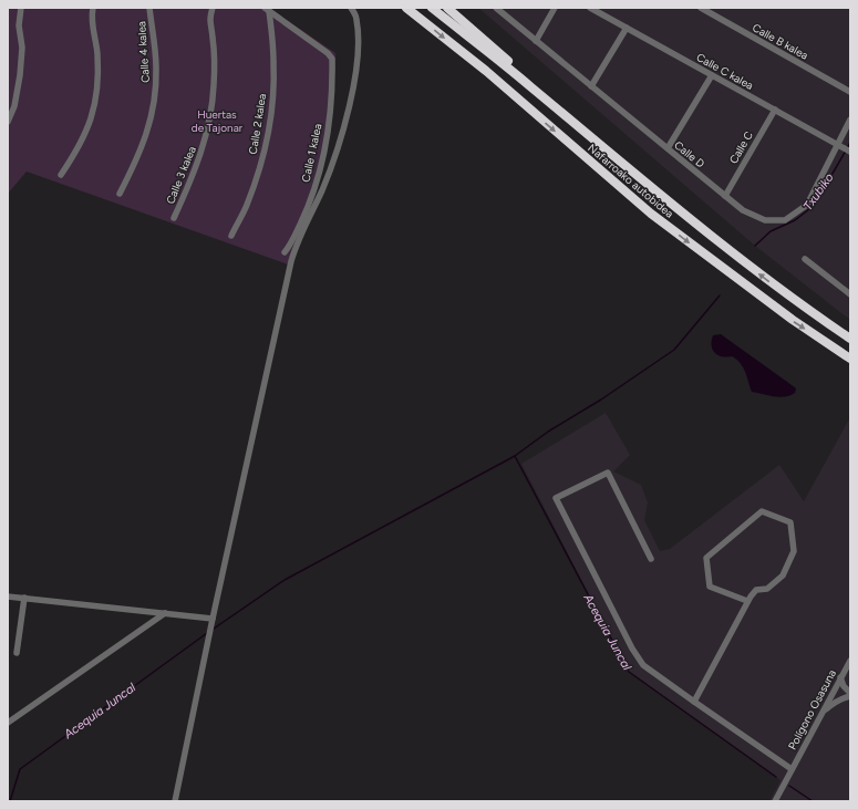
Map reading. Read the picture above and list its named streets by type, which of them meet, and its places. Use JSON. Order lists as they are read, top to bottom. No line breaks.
{"streets":{"highway":["Nafarroako autobidea"],"street":["Calle B kalea","Calle 4 kalea","Calle C kalea","Calle 2 kalea","Calle C","Calle 1 kalea","Calle D","Calle 3 kalea","Polígono Osasuna"]},"crossings":[["Calle C kalea","Calle C"],["Calle C kalea","Calle D"],["Calle 2 kalea","Calle 1 kalea"],["Calle C","Calle D"]],"water":["Txubiko","Acequia Juncal"],"parks":["Huertas de Tajonar"]}
